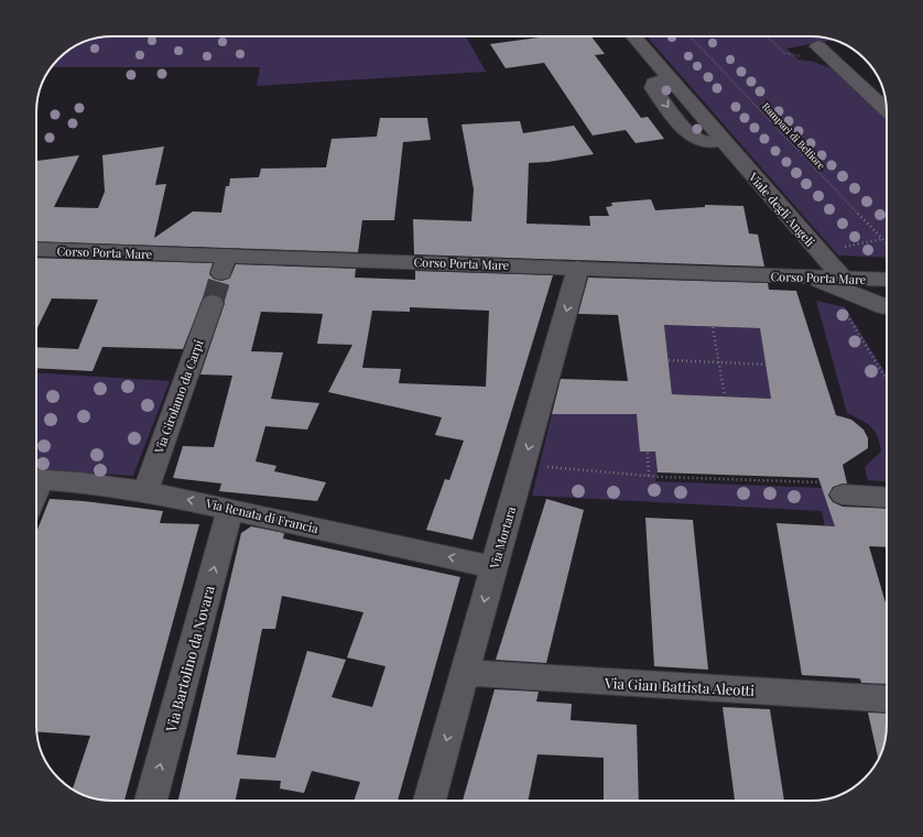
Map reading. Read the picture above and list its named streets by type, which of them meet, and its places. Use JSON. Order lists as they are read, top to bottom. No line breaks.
{"streets":{"street":["Viale degli Angeli","Corso Porta Mare","Via Girolamo da Carpi","Via Renata di Francia","Via Mortara","Via Bartolino da Novara","Via Gian Battista Aleotti"],"path":["Rampari di Belfiore"]},"crossings":[["Viale degli Angeli","Corso Porta Mare"],["Corso Porta Mare","Via Mortara"],["Via Girolamo da Carpi","Via Renata di Francia"],["Via Renata di Francia","Via Mortara"],["Via Renata di Francia","Via Bartolino da Novara"],["Via Mortara","Via Gian Battista Aleotti"]],"one_way":["Via Renata di Francia","Via Mortara","Via Bartolino da Novara"]}
